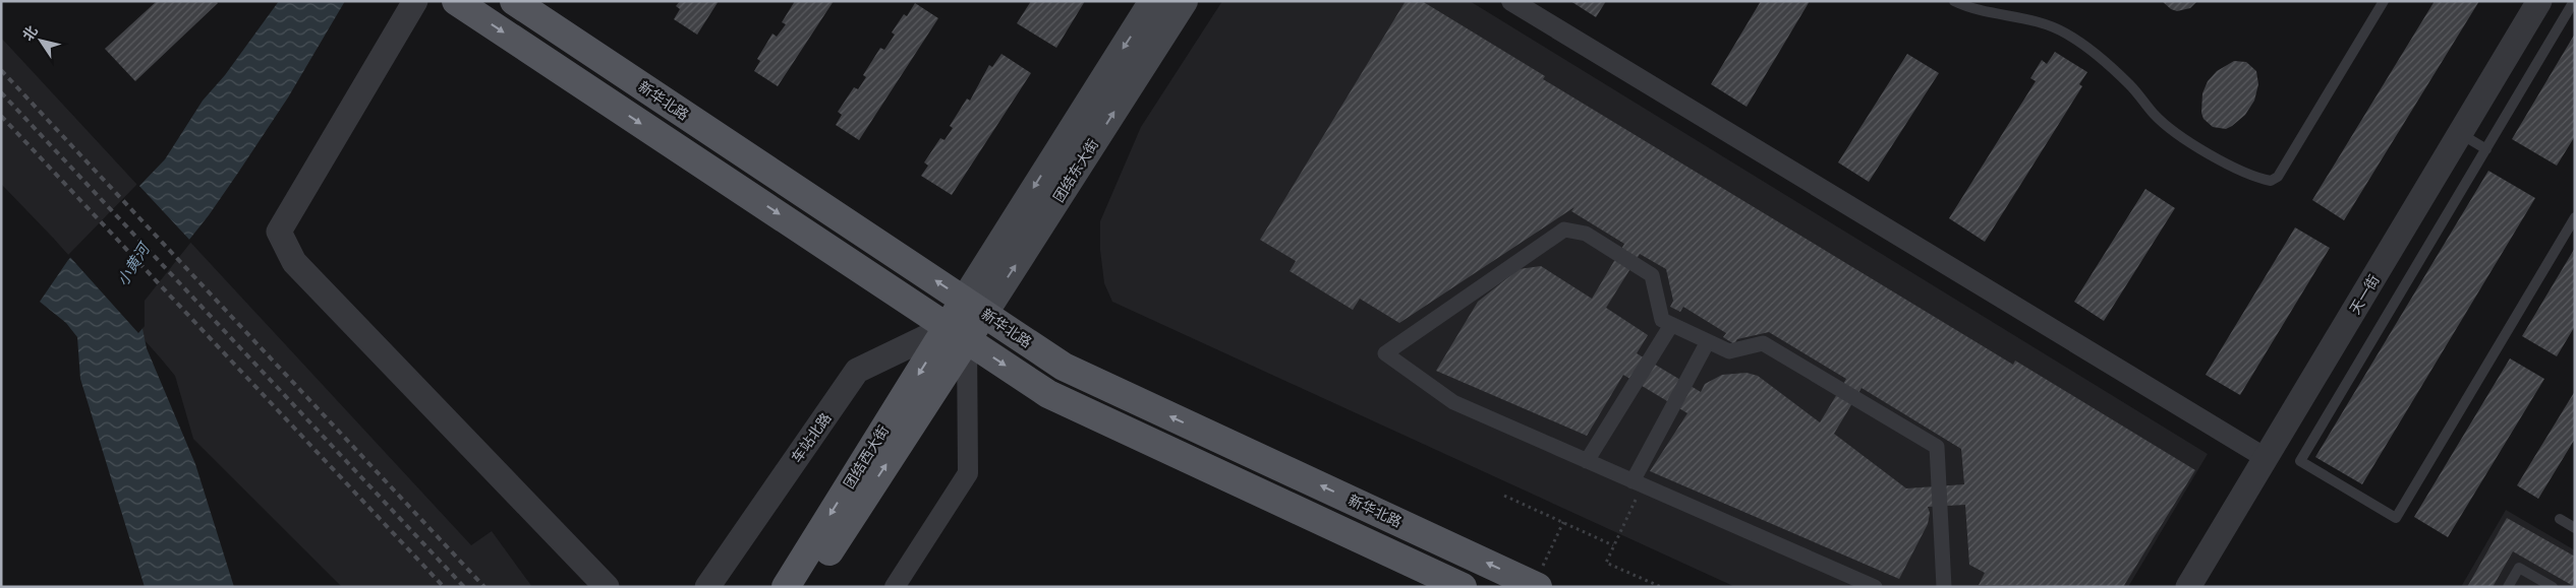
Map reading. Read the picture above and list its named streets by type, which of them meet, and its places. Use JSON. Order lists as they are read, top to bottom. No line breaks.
{"streets":{"main road":["新华北路","团结东大街","团结西大街"],"street":["天一街","车站北路"]},"crossings":[["新华北路","团结东大街"],["团结东大街","车站北路"],["团结东大街","团结西大街"],["车站北路","团结西大街"]],"water":["小黄河"],"north":"top left"}
